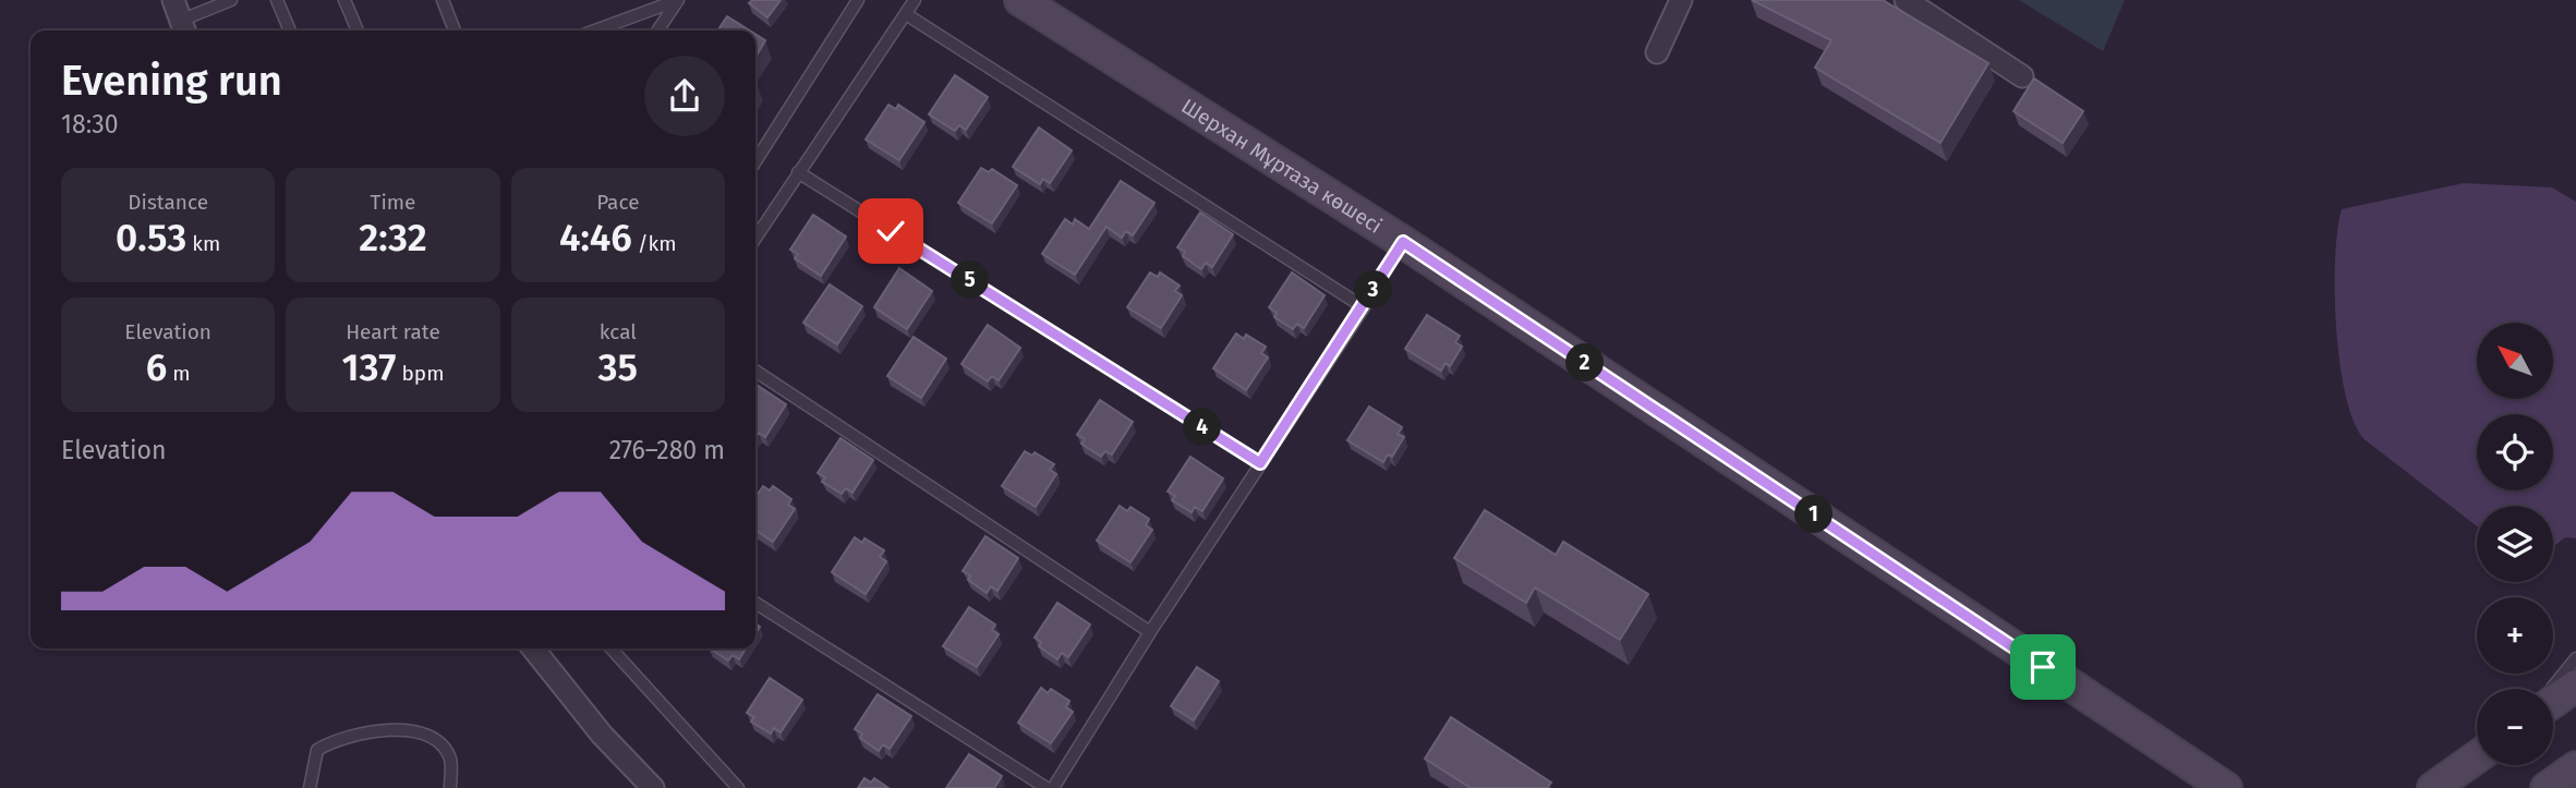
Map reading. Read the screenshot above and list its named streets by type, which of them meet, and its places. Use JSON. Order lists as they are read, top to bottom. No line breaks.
{"streets":{"main road":["Шерхан Мұртаза көшесі"]},"north":"top left","page":{"heading":["Evening run","18:30"],"stats":[["Distance","0.53 km"],["Time","2:32"],["Pace","4:46 /km"],["Elevation","6 m"],["Heart rate","137 bpm"],["kcal","35"]],"pins":["5","3","2","4","1"],"map_buttons":["+","−"],"chart":["Elevation","276–280 m"]}}
